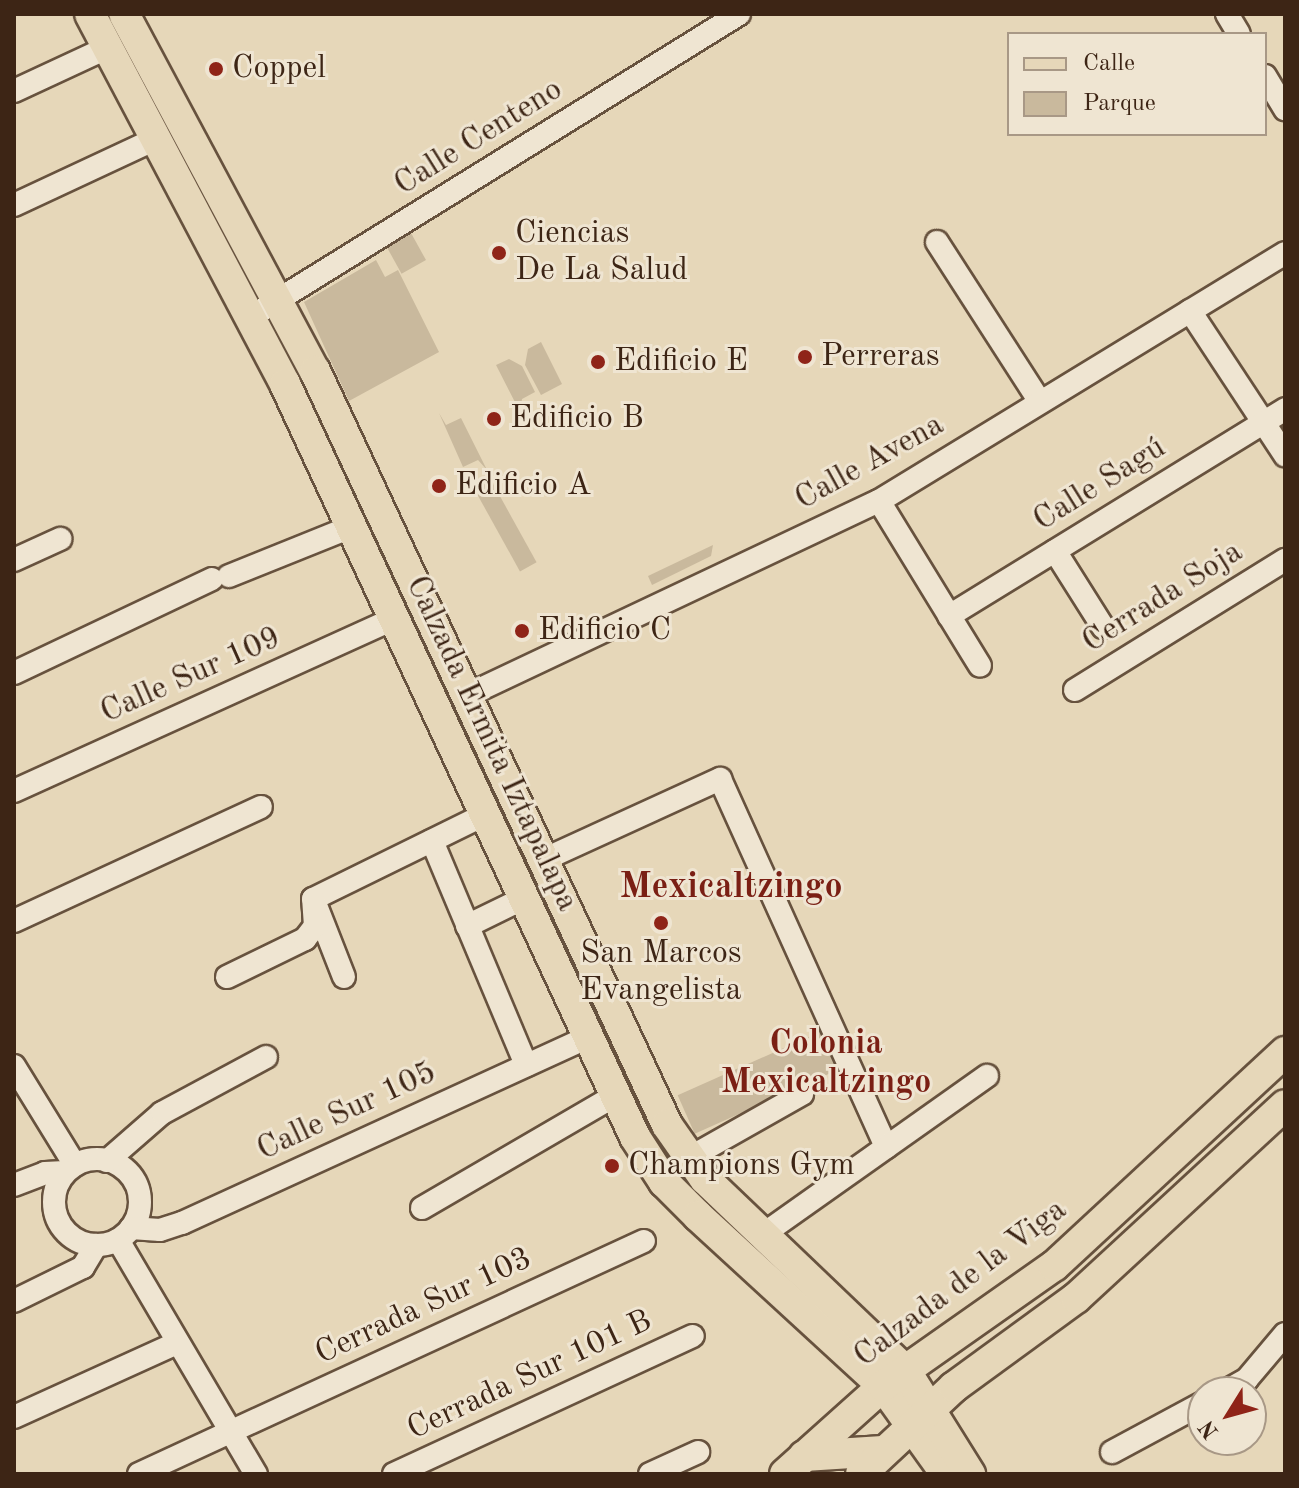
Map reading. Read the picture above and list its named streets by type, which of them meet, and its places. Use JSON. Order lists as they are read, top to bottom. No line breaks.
{"streets":{"main road":["Calzada Ermita Iztapalapa","Calzada de la Viga"],"street":["Calle Centeno","Calle Avena","Calle Sagú","Cerrada Soja","Calle Sur 109","Calle Sur 105","Cerrada Sur 103","Cerrada Sur 101 B"]},"crossings":[["Calle Centeno","Calzada Ermita Iztapalapa"],["Calle Avena","Calzada Ermita Iztapalapa"],["Calle Sur 109","Calzada Ermita Iztapalapa"],["Calzada Ermita Iztapalapa","Calle Sur 105"],["Calzada Ermita Iztapalapa","Calzada de la Viga"]],"districts":["Mexicaltzingo","Colonia Mexicaltzingo"],"places":["Coppel","Ciencias De La Salud","Perreras","Edificio E","Edificio B","Edificio A","Edificio C","San Marcos Evangelista","Champions Gym"],"legend":["Calle","Parque"],"north":"bottom left"}
